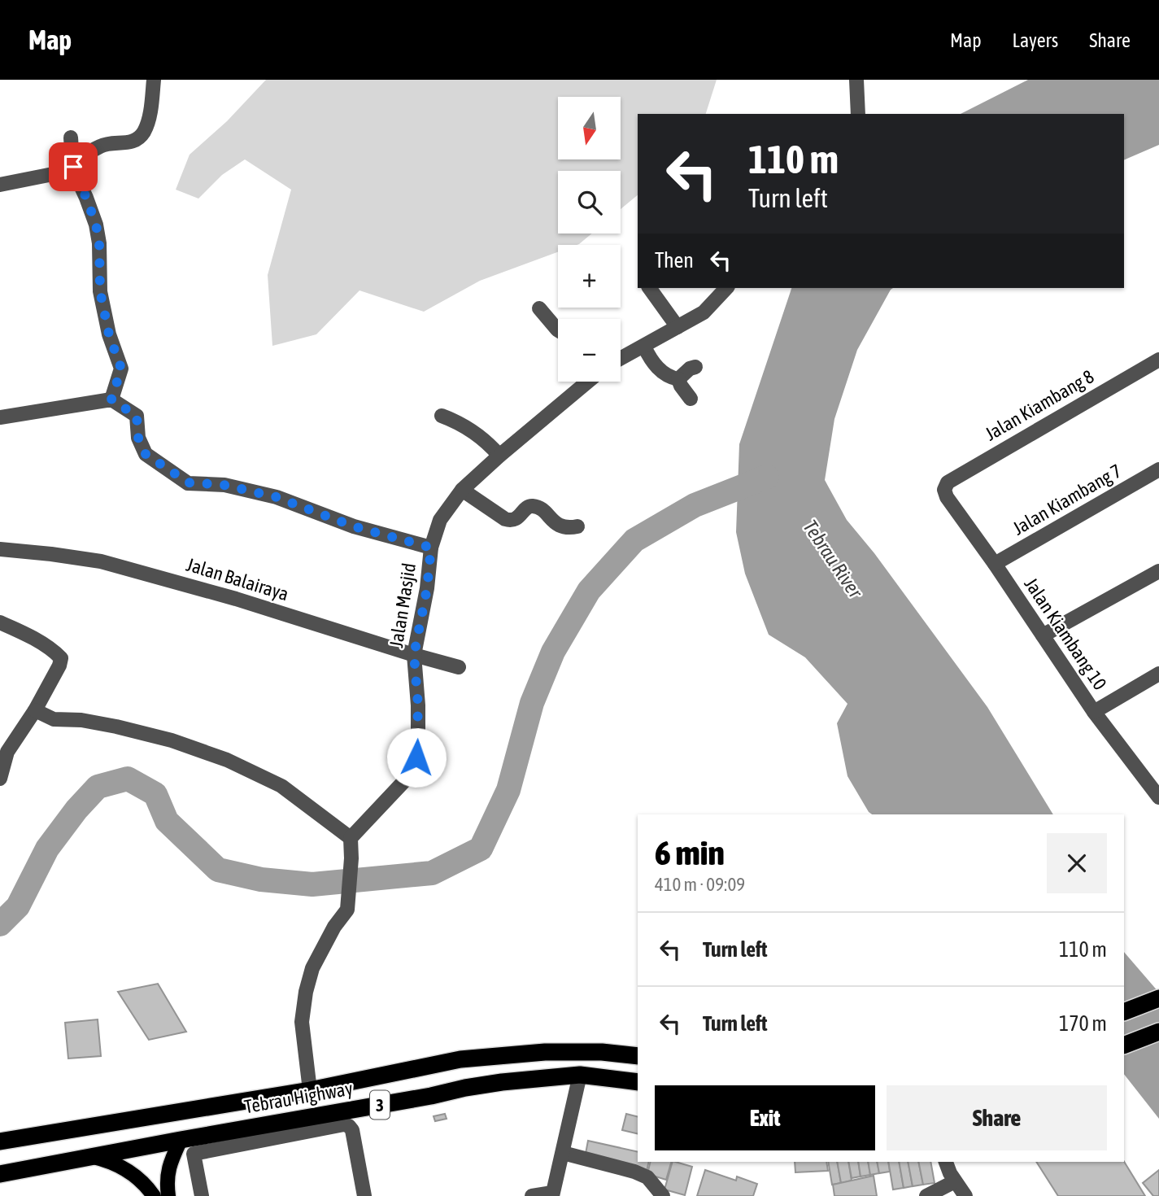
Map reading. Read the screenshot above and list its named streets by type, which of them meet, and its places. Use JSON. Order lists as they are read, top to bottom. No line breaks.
{"streets":{"highway":["Tebrau Highway","3"],"street":["Jalan Kiambang 8","Jalan Kiambang 7","Jalan Balairaya","Jalan Masjid","Jalan Kiambang 10"]},"crossings":[["Jalan Kiambang 8","Jalan Kiambang 10"],["Jalan Kiambang 7","Jalan Kiambang 10"],["Jalan Balairaya","Jalan Masjid"]],"water":["Tebrau River"],"north":"bottom","page":{"header":"Map","nav":["Map","Layers","Share"],"map_buttons":["+","−"],"turn":["110 m","Turn left"],"then":"Then","heading":["6 min","410 m · 09:09"],"list":[{"name":"Turn left","value":"110 m"},{"name":"Turn left","value":"170 m"}],"buttons":["Exit","Share"]}}
